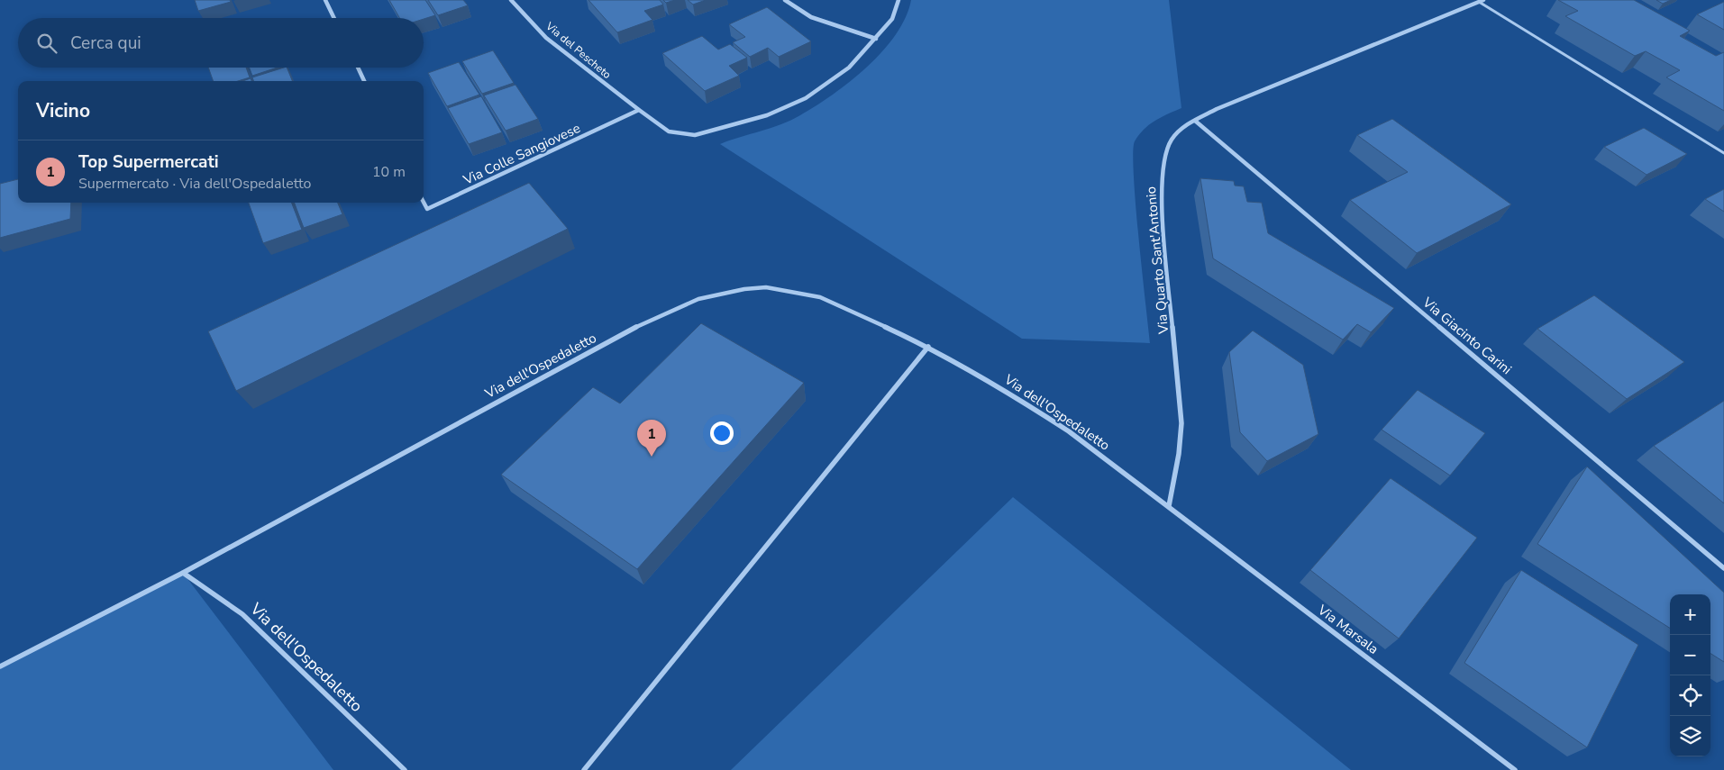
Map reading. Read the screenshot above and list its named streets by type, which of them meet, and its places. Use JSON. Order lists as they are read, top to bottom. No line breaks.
{"streets":{"street":["Via del Pescheto","Via Colle Sangiovese","Via Quarto Sant'Antonio","Via Giacinto Carini","Via dell'Ospedaletto","Via Marsala"]},"crossings":[["Via del Pescheto","Via Colle Sangiovese"],["Via Quarto Sant'Antonio","Via Giacinto Carini"],["Via Quarto Sant'Antonio","Via dell'Ospedaletto"],["Via Quarto Sant'Antonio","Via Marsala"],["Via dell'Ospedaletto","Via Marsala"]],"page":{"search":"Cerca qui","heading":"Vicino","list":[{"mark":"1","name":"Top Supermercati","note":"Supermercato · Via dell'Ospedaletto","value":"10 m"}],"pins":"1","map_buttons":["+","−"]}}
